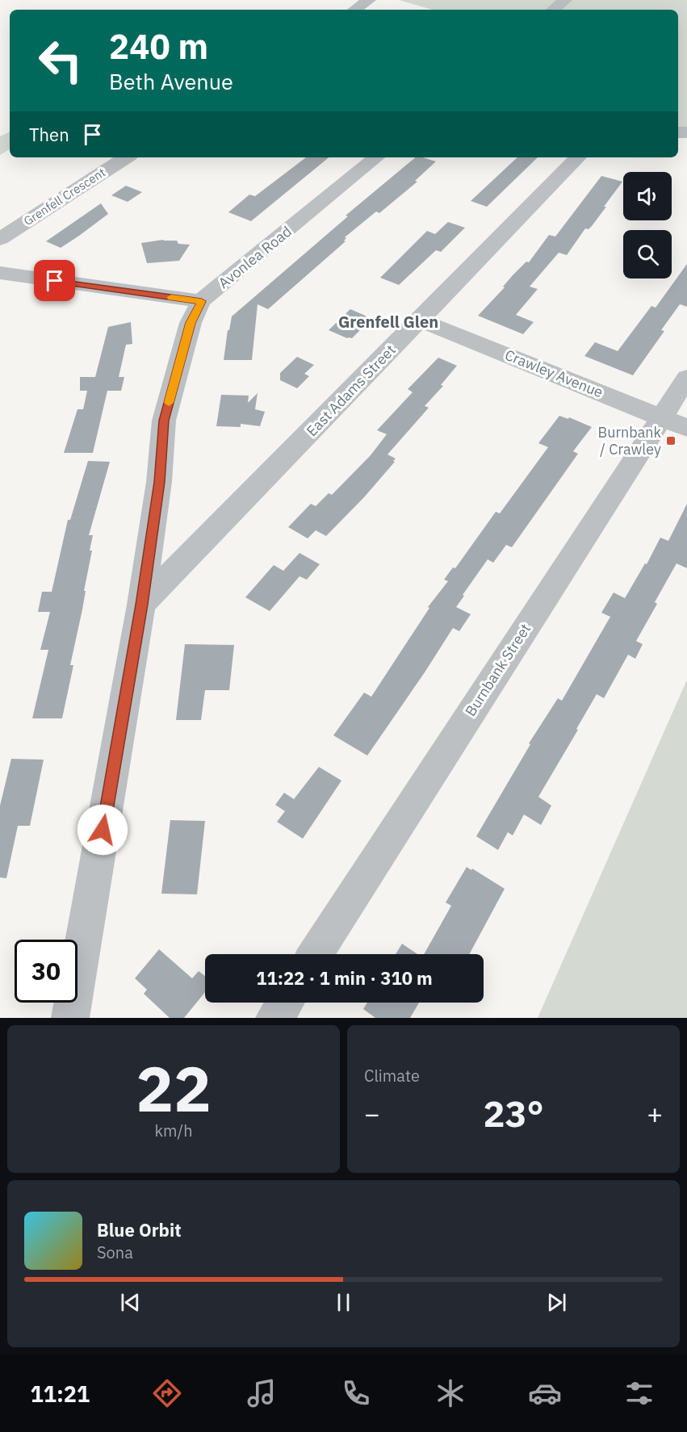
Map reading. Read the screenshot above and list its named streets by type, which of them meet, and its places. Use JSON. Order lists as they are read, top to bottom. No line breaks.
{"streets":{"street":["Grenfell Crescent","Avonlea Road","Crawley Avenue","East Adams Street","Burnbank Street"]},"crossings":[["Avonlea Road","East Adams Street"],["Crawley Avenue","East Adams Street"],["Crawley Avenue","Burnbank Street"]],"districts":["Grenfell Glen"],"places":{"transit":["Burnbank / Crawley"]},"page":{"turn":["240 m","Beth Avenue"],"then":"Then","limit":"30","trip":"11:22 · 1 min · 310 m","tile":[["22","km/h"],"Climate"],"heat":["−","23°","+"],"song":["Blue Orbit","Sona"],"tabs":"11:21"}}
